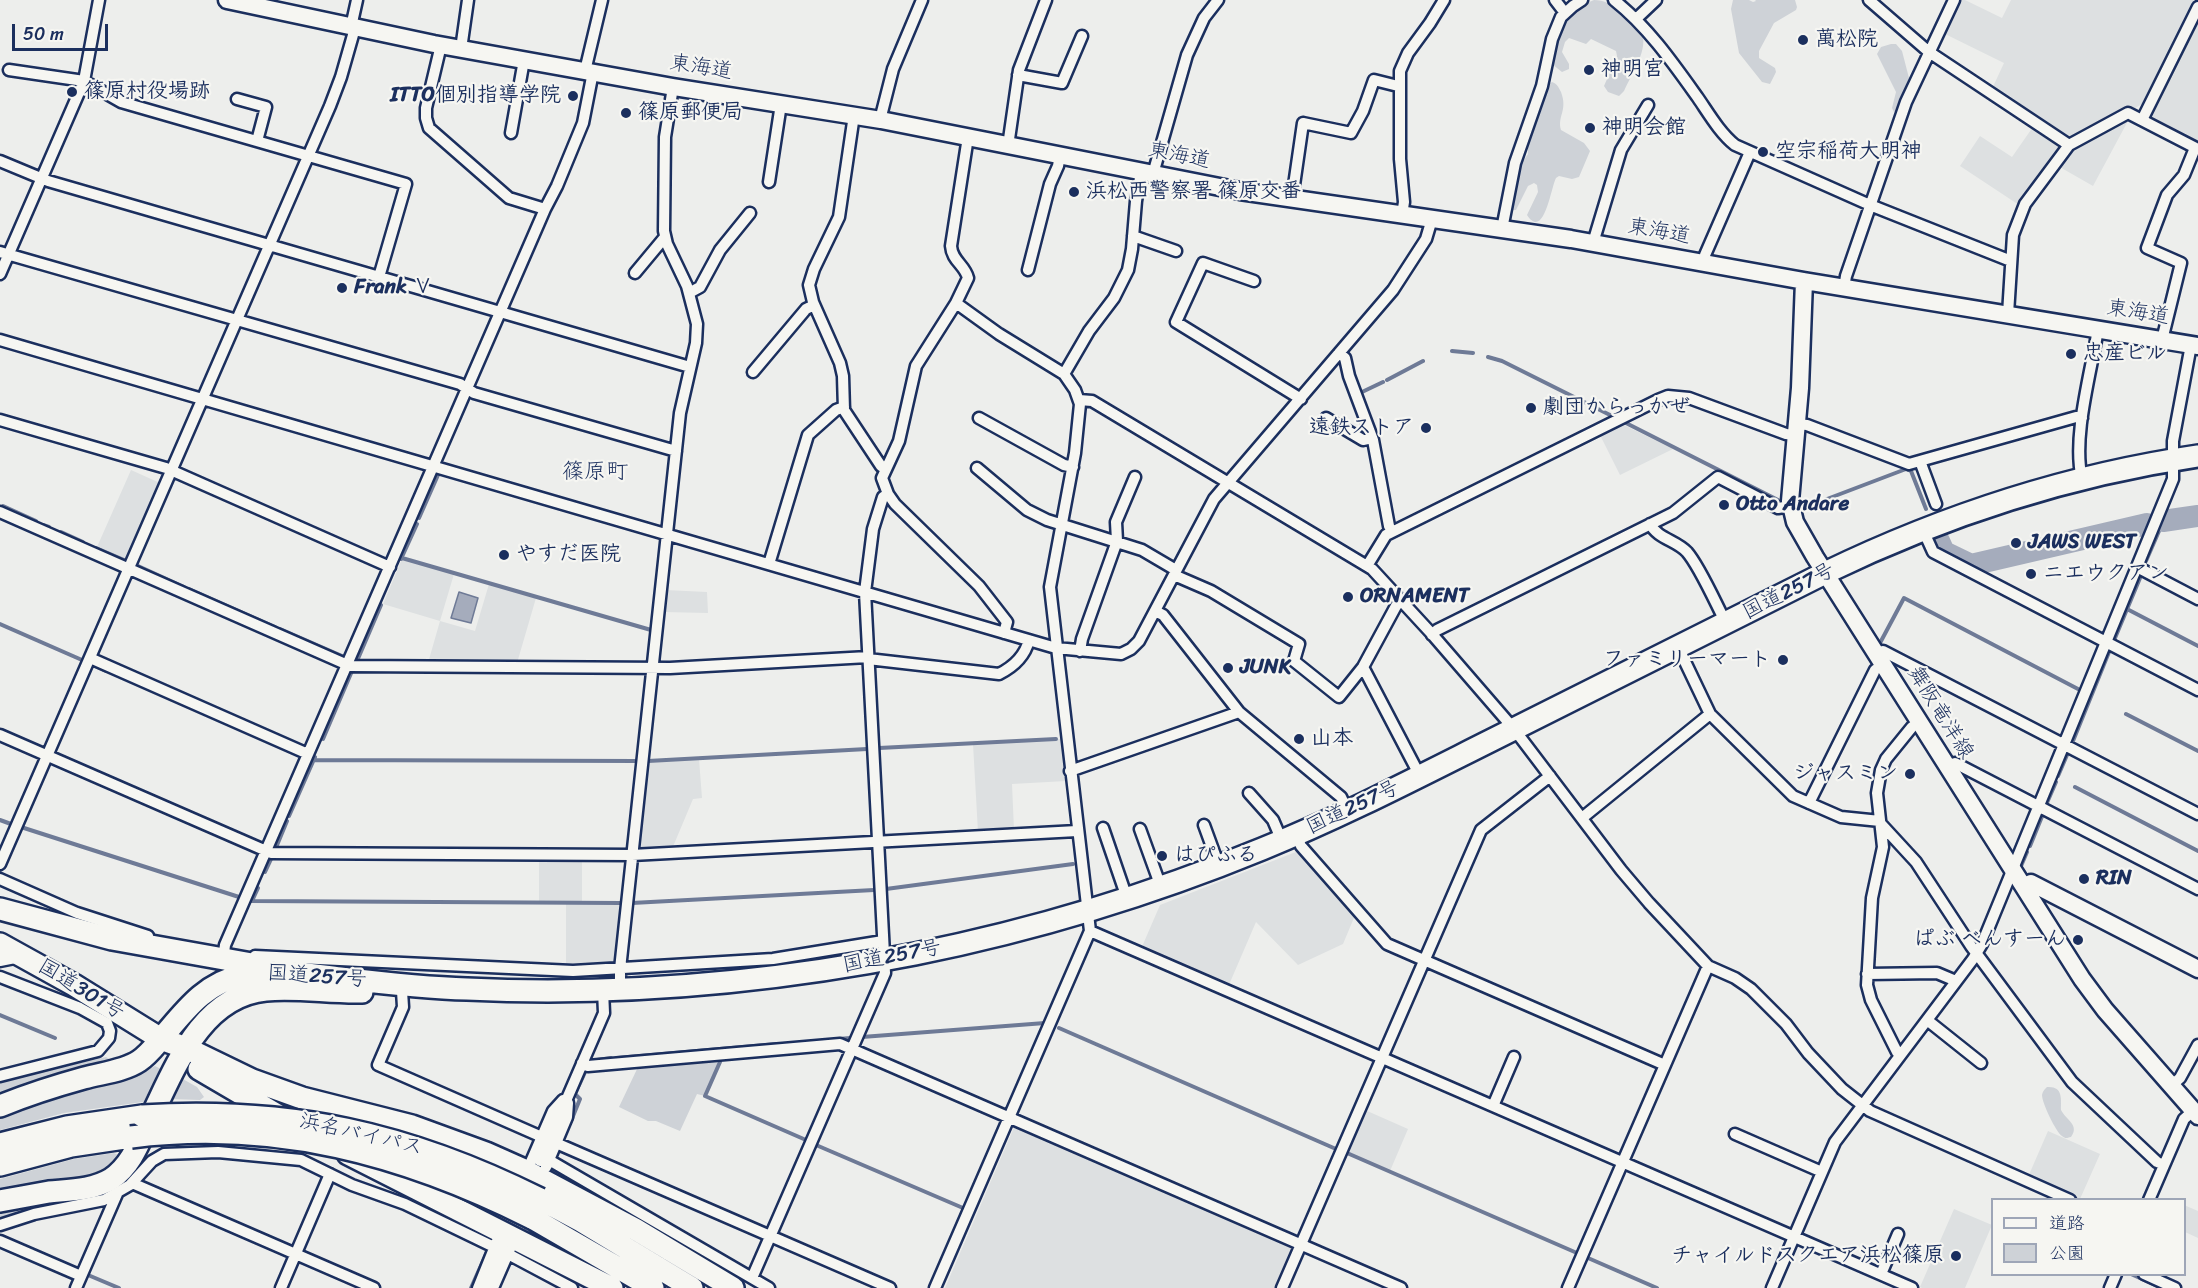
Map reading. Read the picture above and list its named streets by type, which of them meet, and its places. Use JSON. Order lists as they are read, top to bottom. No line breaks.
{"streets":{"highway":["国道257号","国道301号","浜名バイパス"],"main road":["東海道","舞阪竜洋線"]},"crossings":[["東海道","舞阪竜洋線"],["国道257号","舞阪竜洋線"],["国道257号","国道301号"]],"districts":["篠原町"],"places":["萬松院","神明宮","篠原村役場跡","ITTO個別指導学院","篠原郵便局","神明会館","空宗稲荷大明神","浜松西警察署 篠原交番","Frank Ⅴ","忠産ビル","劇団からっかぜ","遠鉄ストア","Otto Andare","JAWS WEST","やすだ医院","ニエウクアン","ORNAMENT","ファミリーマート","JUNK","山本","ジャスミン","はぴふる","RIN","ぱぶ べんすーん","チャイルドスクエア浜松篠原"],"legend":["道路","公園"],"scale_bar":"50 m"}
